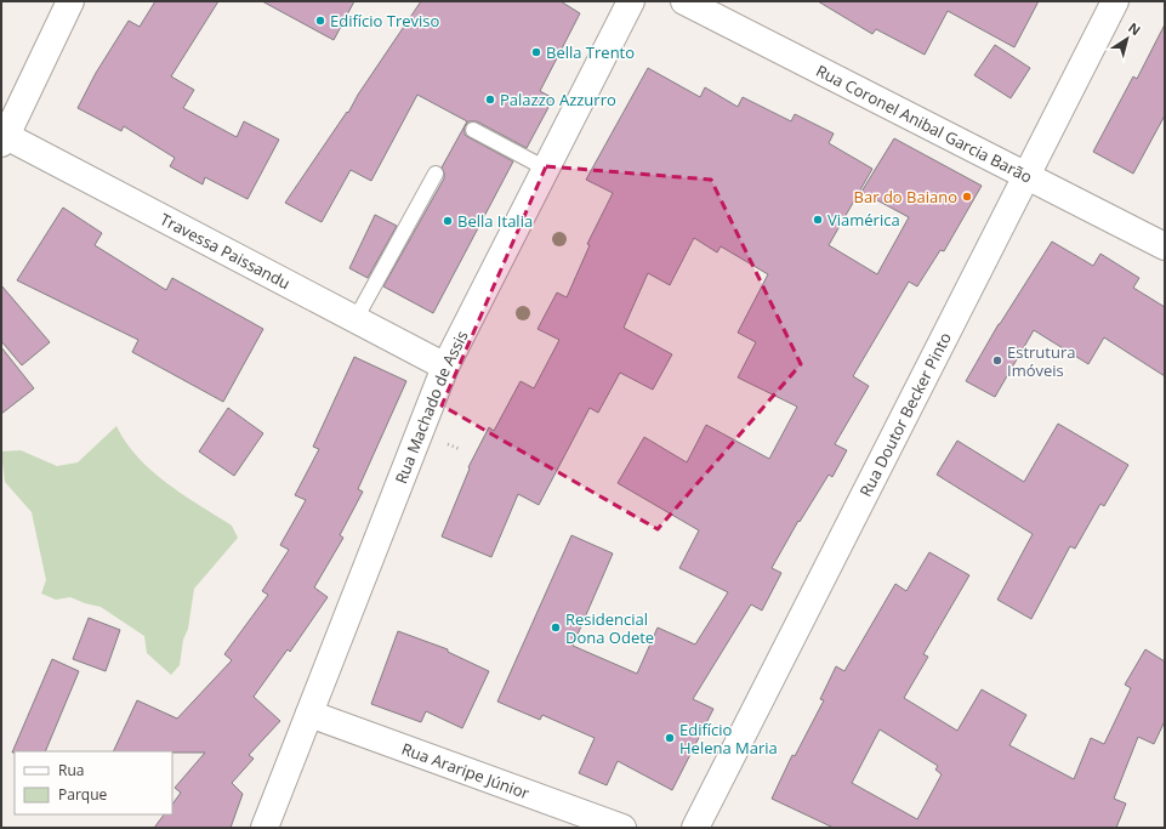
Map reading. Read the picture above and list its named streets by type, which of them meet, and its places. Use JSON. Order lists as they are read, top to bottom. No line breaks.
{"streets":{"street":["Rua Coronel Anibal Garcia Barão","Travessa Paissandu","Rua Machado de Assis","Rua Doutor Becker Pinto","Rua Araripe Júnior"]},"crossings":[["Rua Coronel Anibal Garcia Barão","Rua Doutor Becker Pinto"],["Travessa Paissandu","Rua Machado de Assis"],["Rua Machado de Assis","Rua Araripe Júnior"]],"places":["Edifício Treviso","Bella Trento","Palazzo Azzurro","Bar do Baiano","Viamérica","Bella Italia","Estrutura Imóveis","Residencial Dona Odete","Edifício Helena Maria"],"legend":["Rua","Parque"],"north":"top right"}
